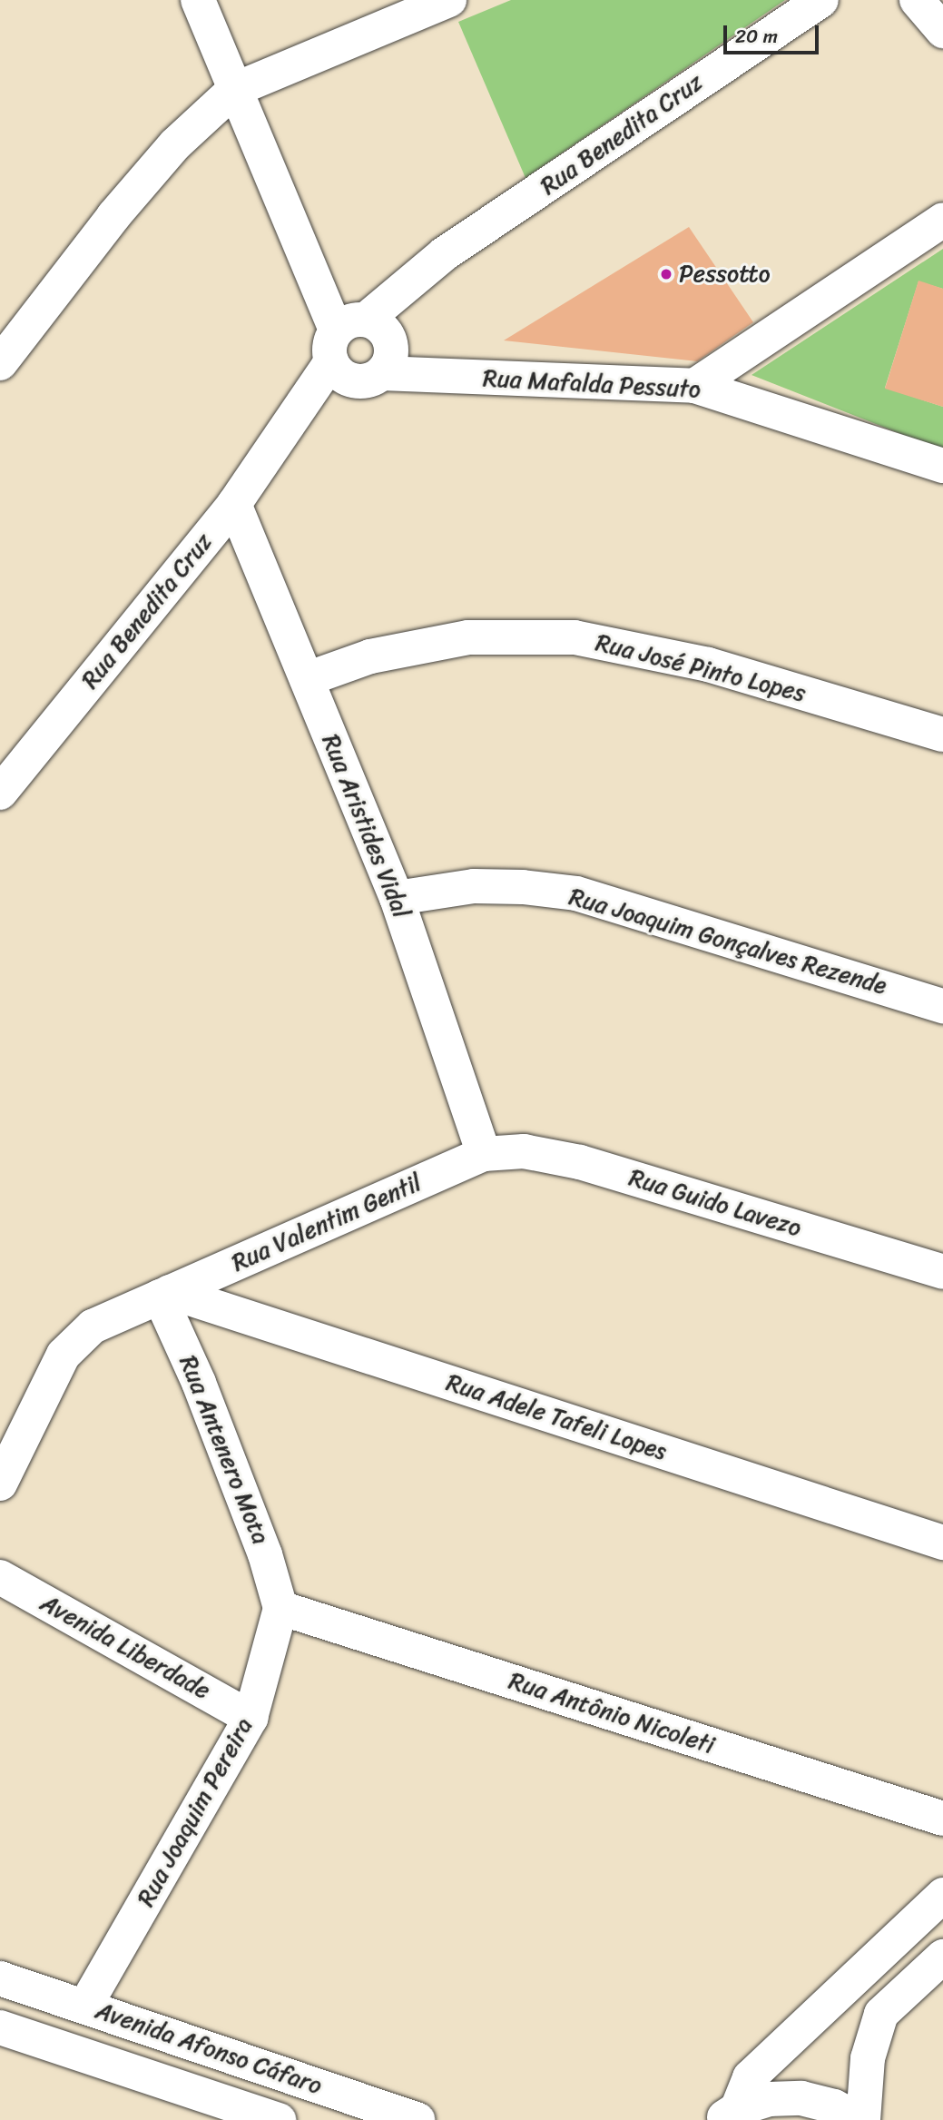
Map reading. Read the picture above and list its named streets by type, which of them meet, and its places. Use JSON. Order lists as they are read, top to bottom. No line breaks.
{"streets":{"street":["Rua Benedita Cruz","Rua Mafalda Pessuto","Rua José Pinto Lopes","Rua Aristides Vidal","Rua Joaquim Gonçalves Rezende","Rua Guido Lavezo","Rua Valentim Gentil","Rua Adele Tafeli Lopes","Rua Antenero Mota","Avenida Liberdade","Rua Antônio Nicoleti","Rua Joaquim Pereira","Avenida Afonso Cáfaro"]},"crossings":[["Rua Benedita Cruz","Rua Mafalda Pessuto"],["Rua Benedita Cruz","Rua Aristides Vidal"],["Rua José Pinto Lopes","Rua Aristides Vidal"],["Rua Aristides Vidal","Rua Joaquim Gonçalves Rezende"],["Rua Aristides Vidal","Rua Guido Lavezo"],["Rua Aristides Vidal","Rua Valentim Gentil"],["Rua Guido Lavezo","Rua Valentim Gentil"],["Rua Valentim Gentil","Rua Adele Tafeli Lopes"],["Rua Valentim Gentil","Rua Antenero Mota"],["Rua Adele Tafeli Lopes","Rua Antenero Mota"],["Rua Antenero Mota","Rua Antônio Nicoleti"],["Rua Antenero Mota","Rua Joaquim Pereira"],["Avenida Liberdade","Rua Joaquim Pereira"],["Rua Antônio Nicoleti","Rua Joaquim Pereira"],["Rua Joaquim Pereira","Avenida Afonso Cáfaro"]],"places":["Pessotto"],"scale_bar":"20 m"}
